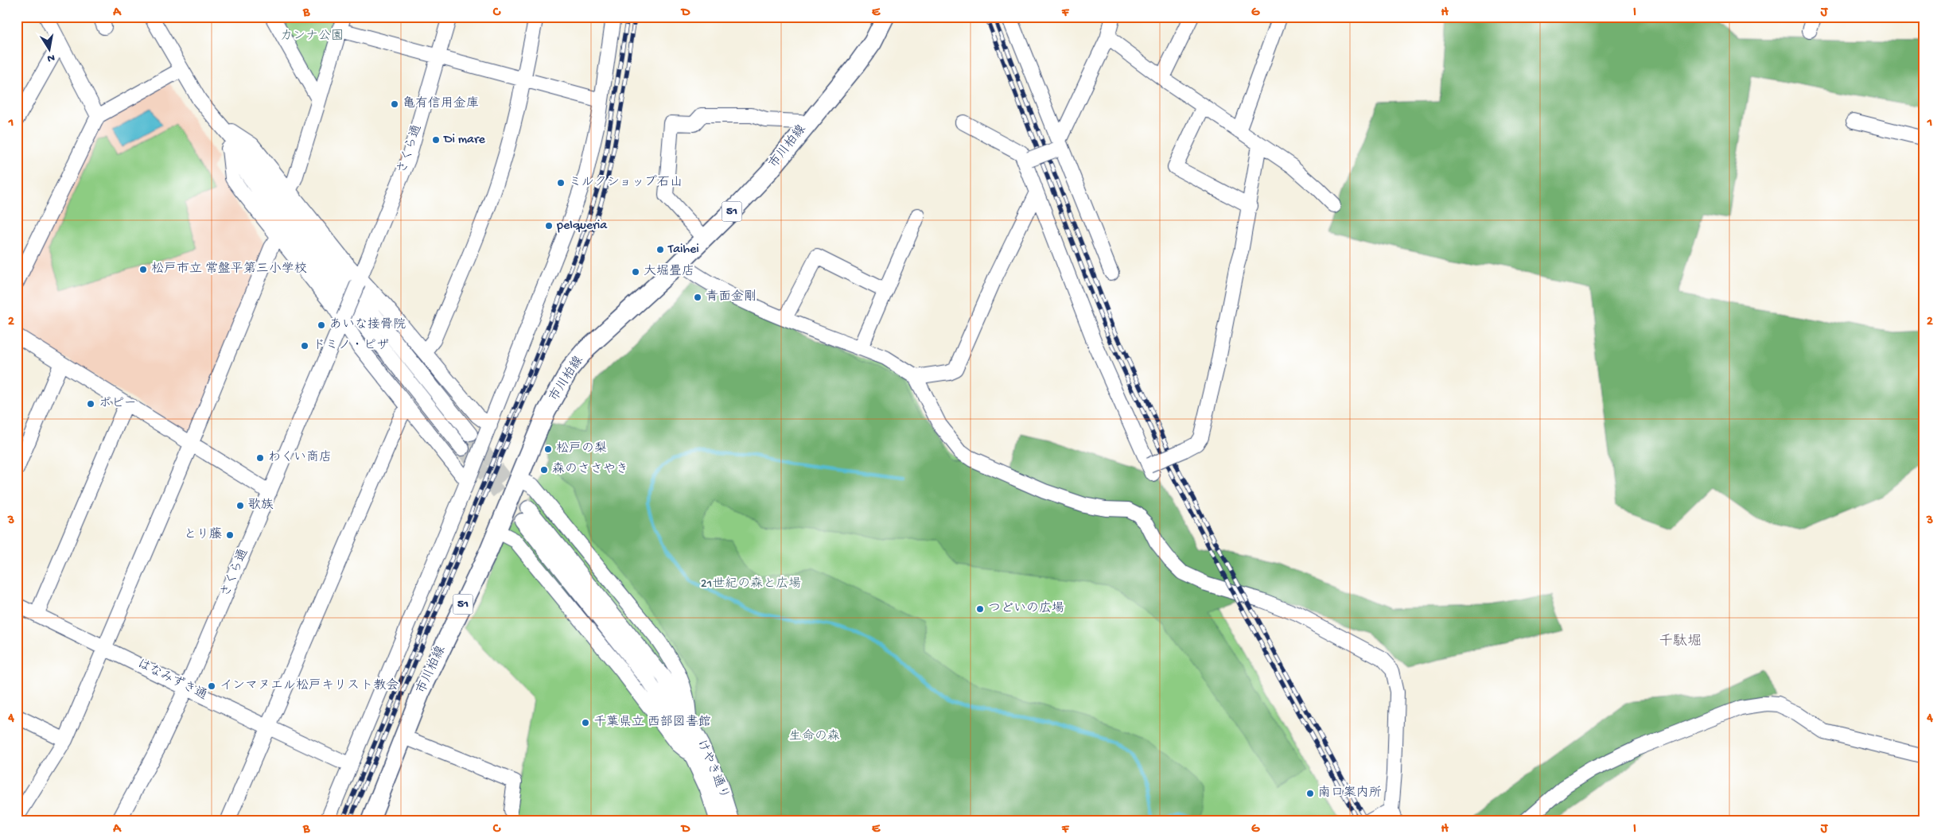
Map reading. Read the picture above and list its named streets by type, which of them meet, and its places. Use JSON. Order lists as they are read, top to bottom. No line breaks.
{"streets":{"main road":["市川柏線","51"],"street":["さくら通","はなみずき通","けやき通り"]},"crossings":[["さくら通","はなみずき通"]],"districts":["千駄堀"],"parks":["カンナ公園","21世紀の森と広場","生命の森"],"places":["亀有信用金庫","Di mare","ミルクショップ石山","pelqueria","Taihei","松戸市立 常盤平第三小学校","大堀畳店","青面金剛","あいな接骨院","ドミノ・ピザ","ポピー","松戸の梨","わくい商店","森のささやき","歌族","とり藤","つどいの広場","インマヌエル松戸キリスト教会","千葉県立 西部図書館","南口案内所"],"north":"bottom","grid":{"columns":["A","B","C","D","E","F","G","H","I","J"],"rows":["1","2","3","4"]}}
